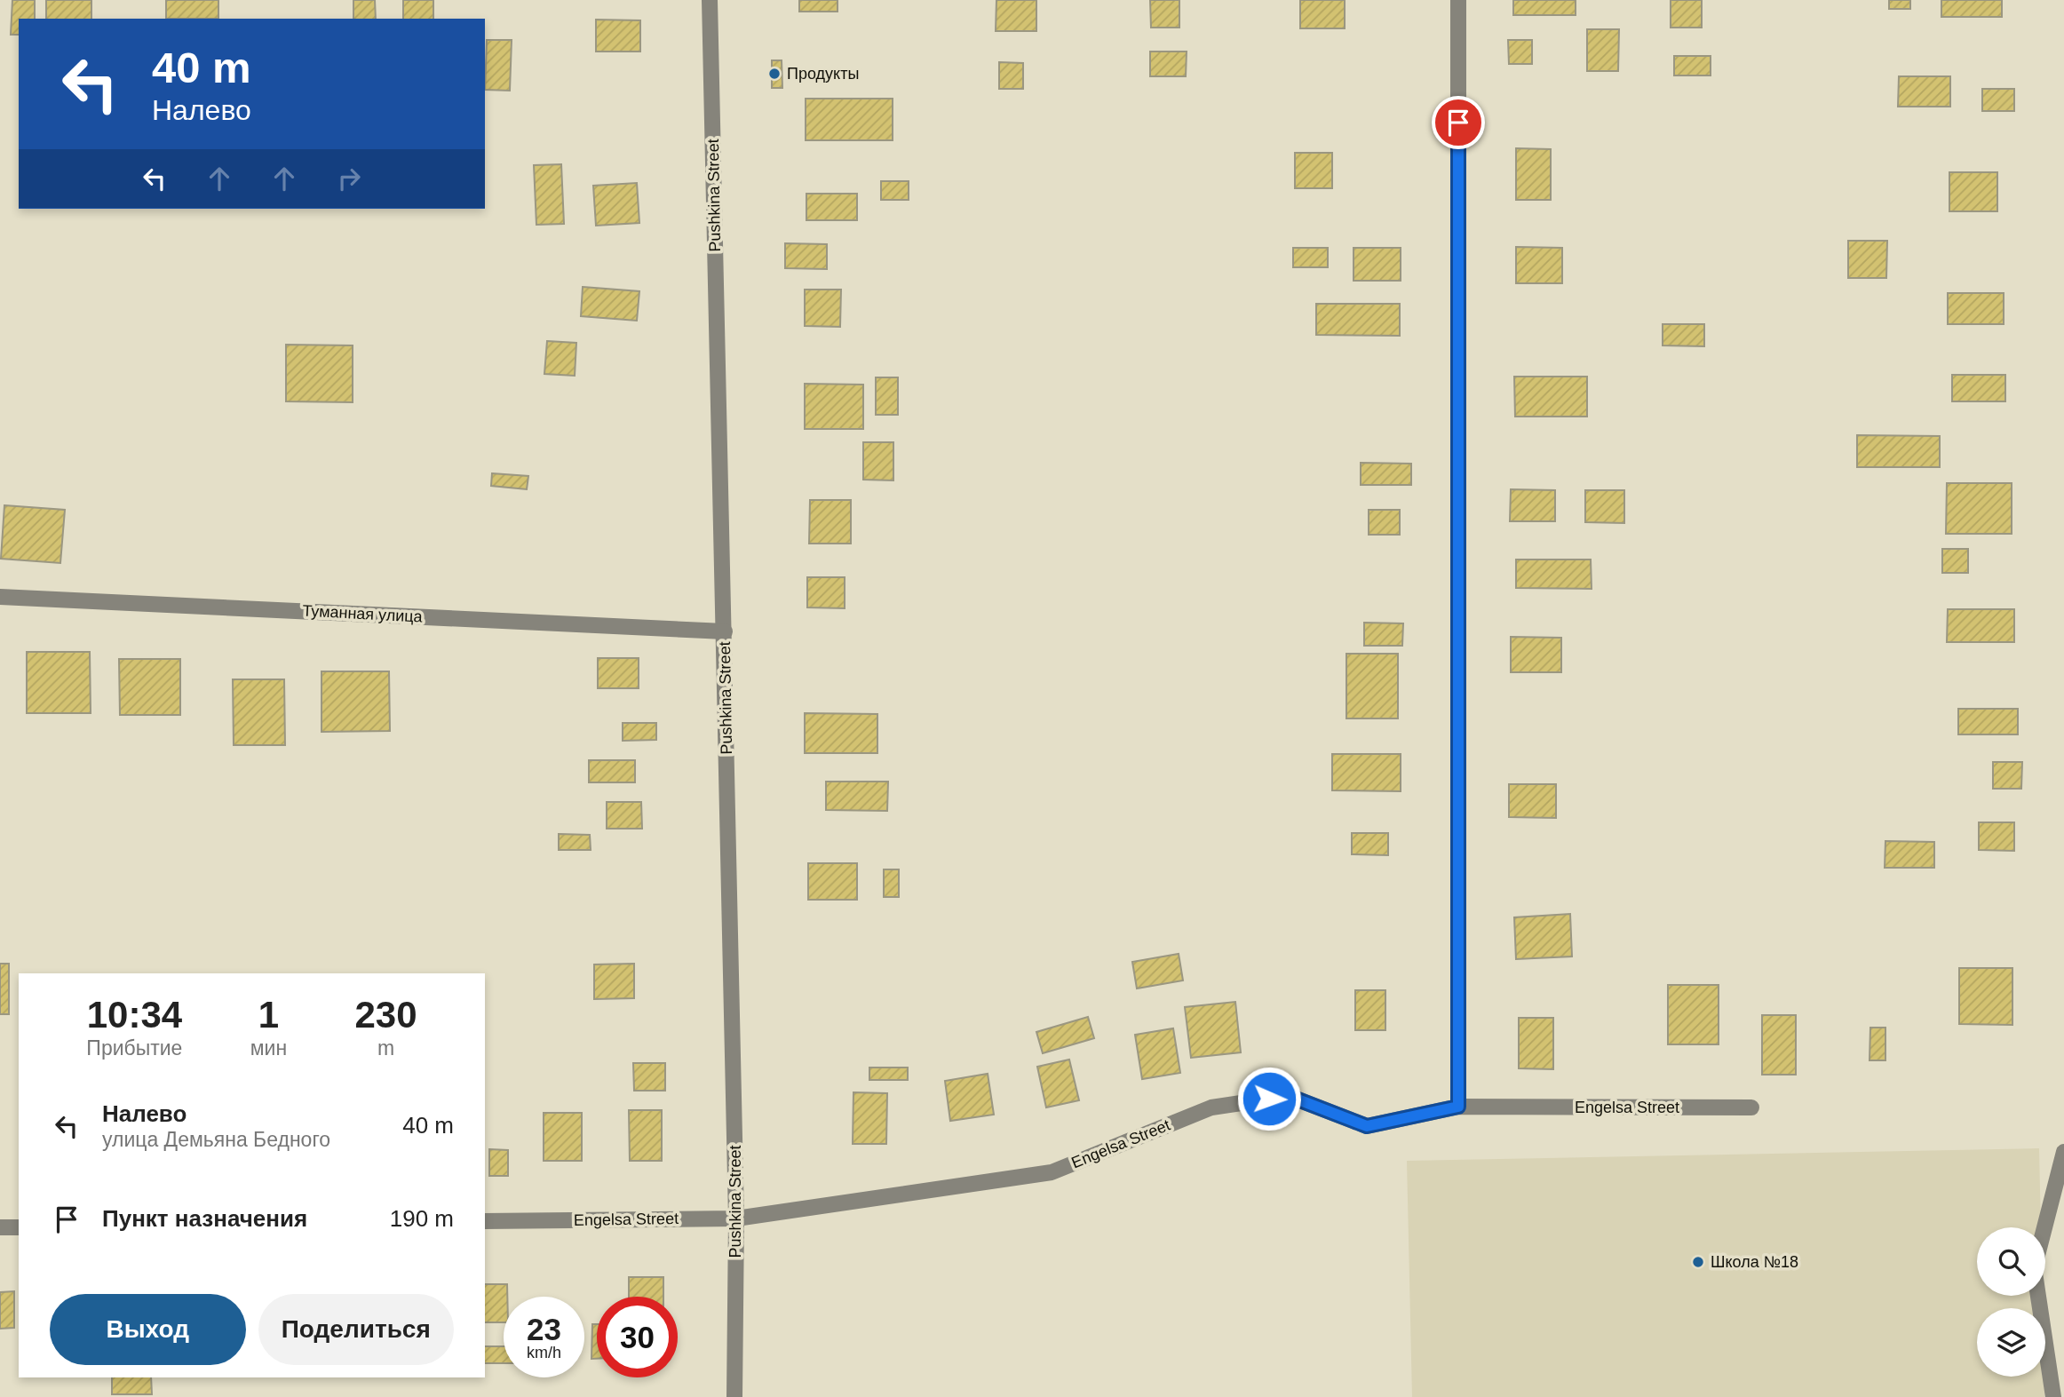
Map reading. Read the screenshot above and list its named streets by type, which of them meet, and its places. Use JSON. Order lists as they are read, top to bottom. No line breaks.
{"streets":{"street":["Pushkina Street","Туманная улица","Engelsa Street"]},"crossings":[["Pushkina Street","Туманная улица"],["Pushkina Street","Engelsa Street"]],"places":["Продукты","Школа №18"],"page":{"turn":["40 m","Налево"],"eta":["10:34","Прибытие","1","мин","230","m"],"list":[{"name":"Налево","note":"улица Демьяна Бедного","value":"40 m"},{"name":"Пункт назначения","value":"190 m"}],"buttons":["Выход","Поделиться"],"speed":"23 km/h","limit":"30"}}
